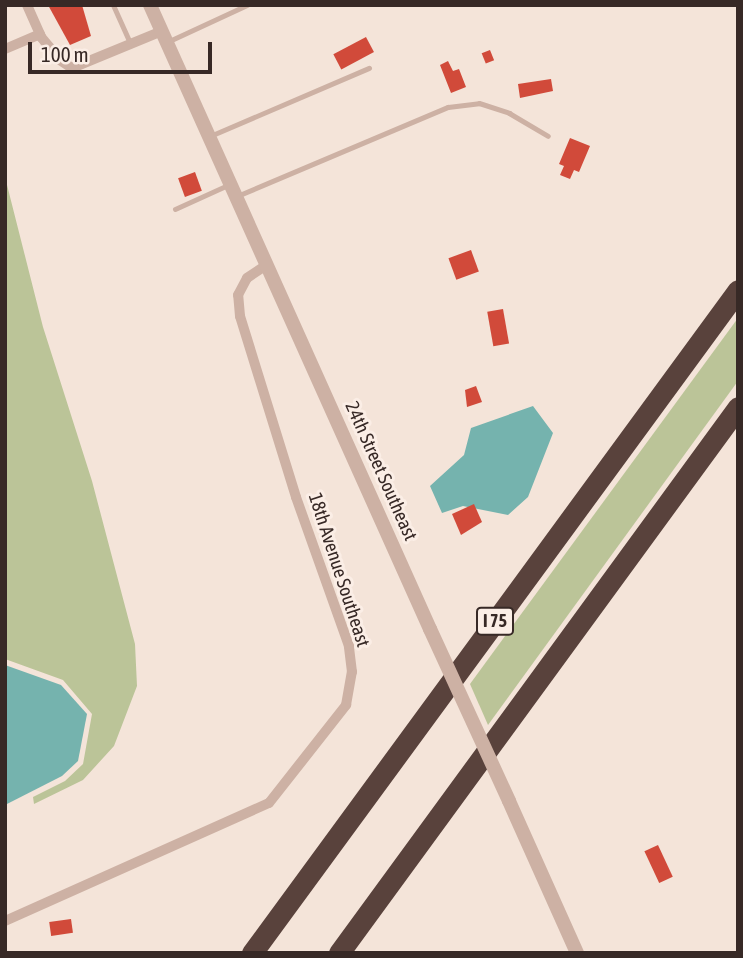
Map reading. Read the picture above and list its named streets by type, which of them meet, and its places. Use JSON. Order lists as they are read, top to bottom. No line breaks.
{"streets":{"highway":["I 75"],"street":["24th Street Southeast","18th Avenue Southeast"]},"crossings":[["24th Street Southeast","18th Avenue Southeast"]],"scale_bar":"100 m"}
